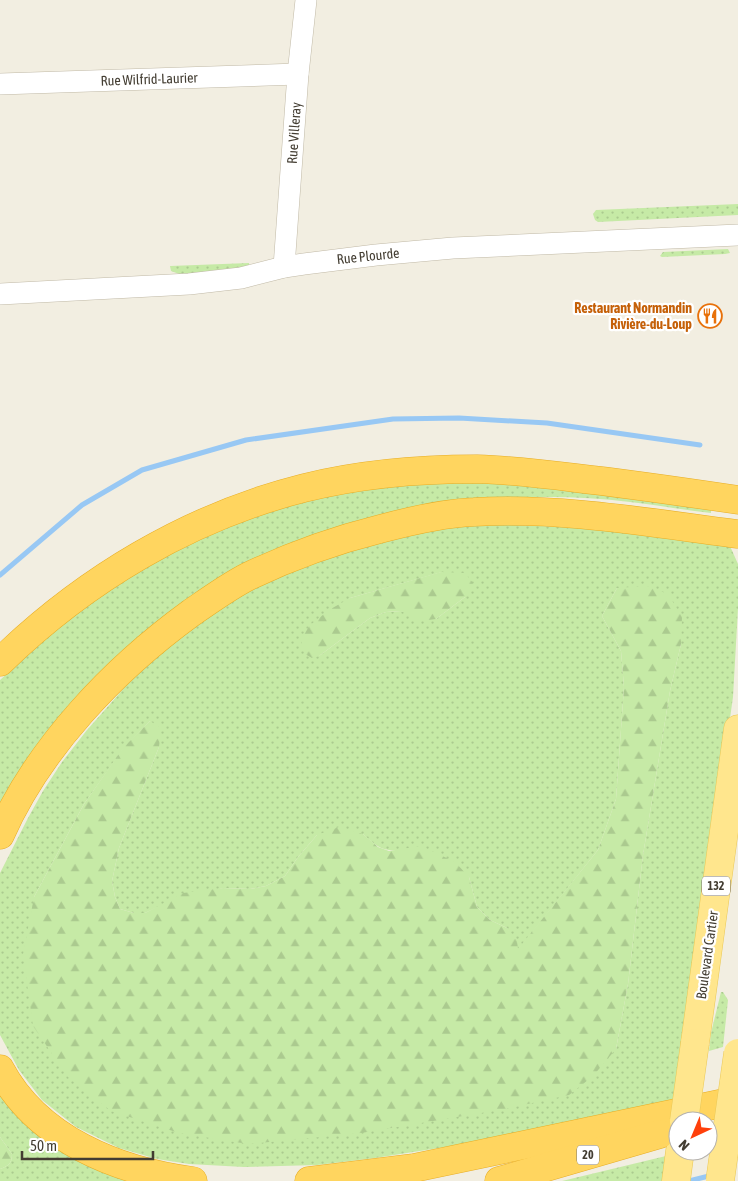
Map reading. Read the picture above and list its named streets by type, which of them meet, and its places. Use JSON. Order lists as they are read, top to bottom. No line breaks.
{"streets":{"highway":["20"],"main road":["132","Boulevard Cartier"],"street":["Rue Wilfrid-Laurier","Rue Villeray","Rue Plourde"]},"crossings":[["Rue Wilfrid-Laurier","Rue Villeray"],["Rue Villeray","Rue Plourde"]],"places":{"restaurant":["Restaurant Normandin Rivière-du-Loup"]},"scale_bar":"50 m","north":"bottom left"}
